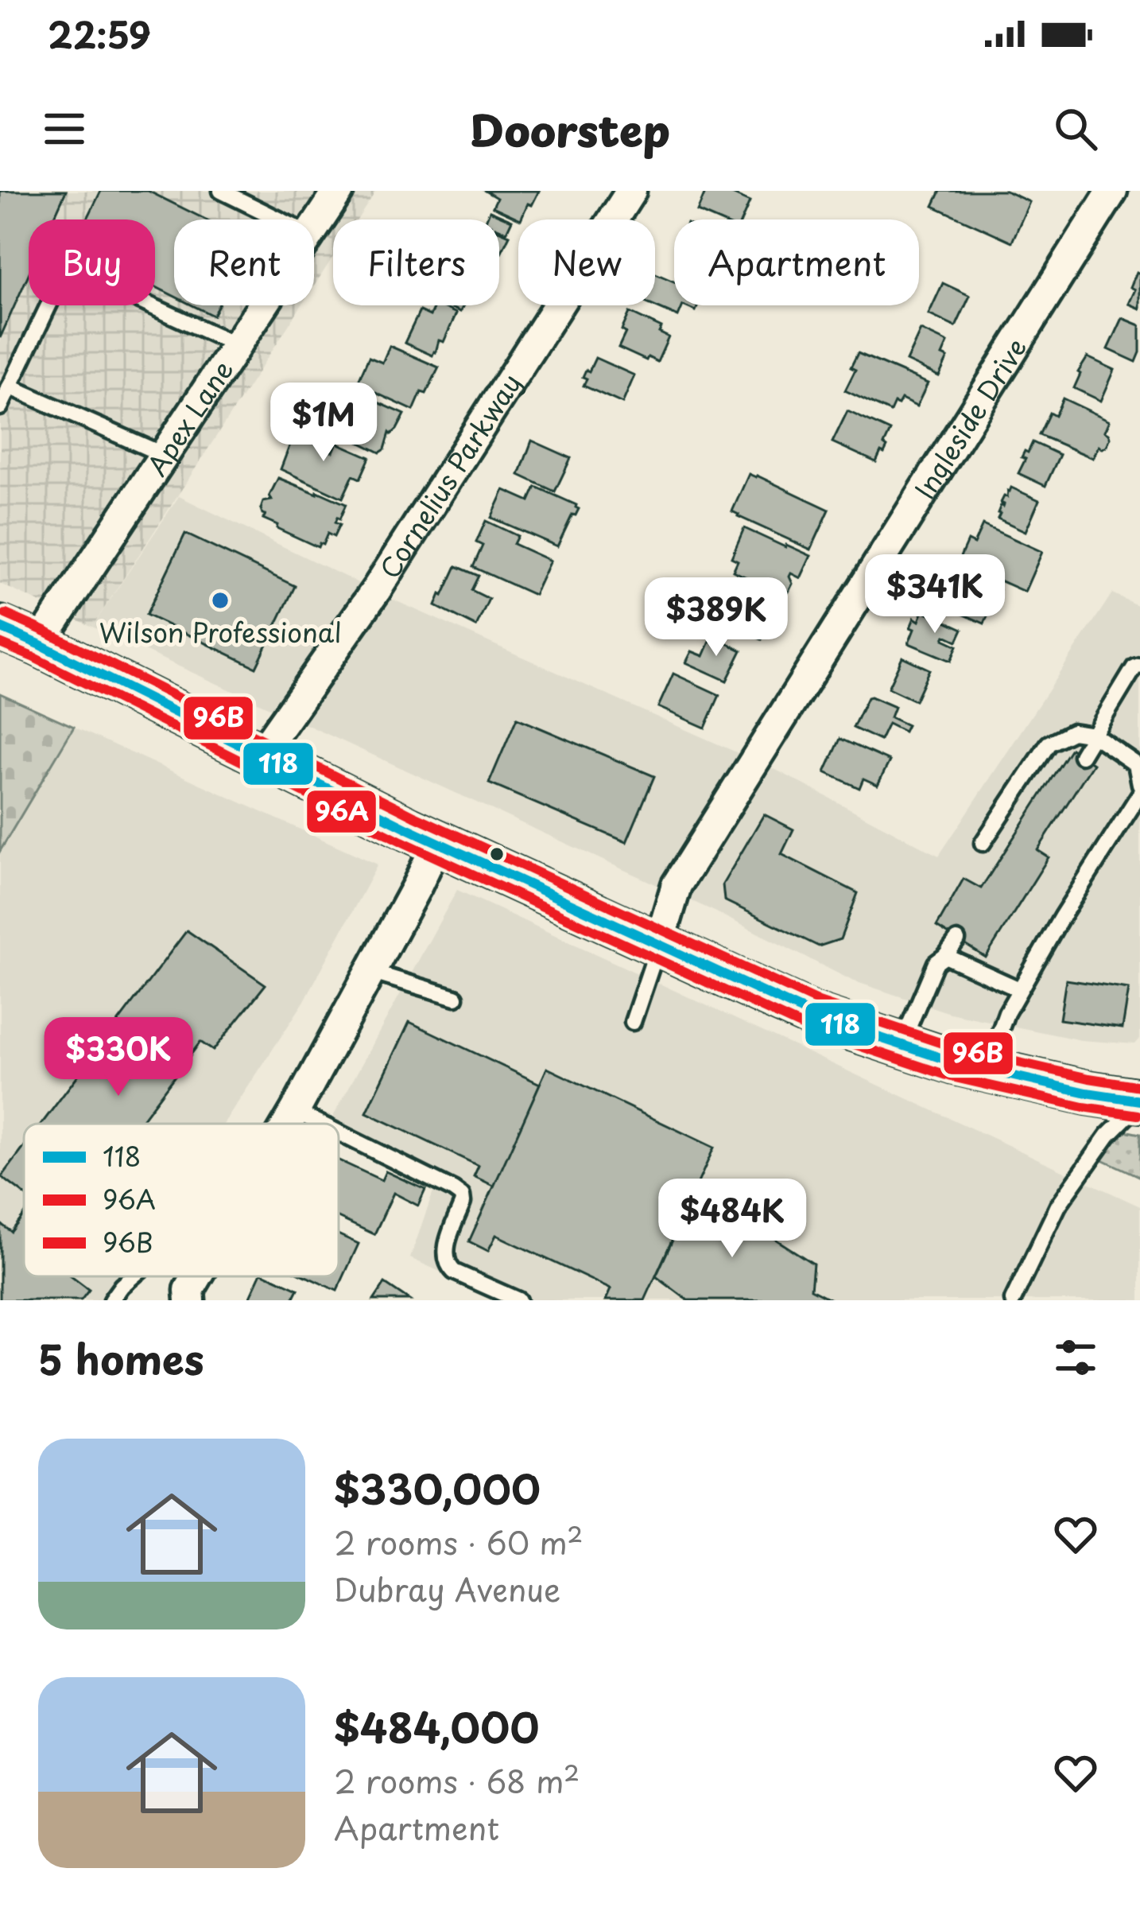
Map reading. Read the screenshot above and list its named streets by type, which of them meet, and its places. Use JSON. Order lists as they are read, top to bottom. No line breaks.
{"streets":{"street":["Apex Lane","Ingleside Drive","Cornelius Parkway"]},"places":["Wilson Professional"],"lines":["transit line 96B","transit line 118","transit line 96A"],"legend":["118","96A","96B"],"page":{"status":"22:59","header":"Doorstep","chip":["Buy","Rent","Filters","New","Apartment"],"price":["$1M","$341K","$389K","$330K","$484K"],"heading":"5 homes","list":[{"name":"$330,000","note":"2 rooms · 60 m² · Dubray Avenue"},{"name":"$484,000","note":"2 rooms · 68 m² · Apartment"}]}}
